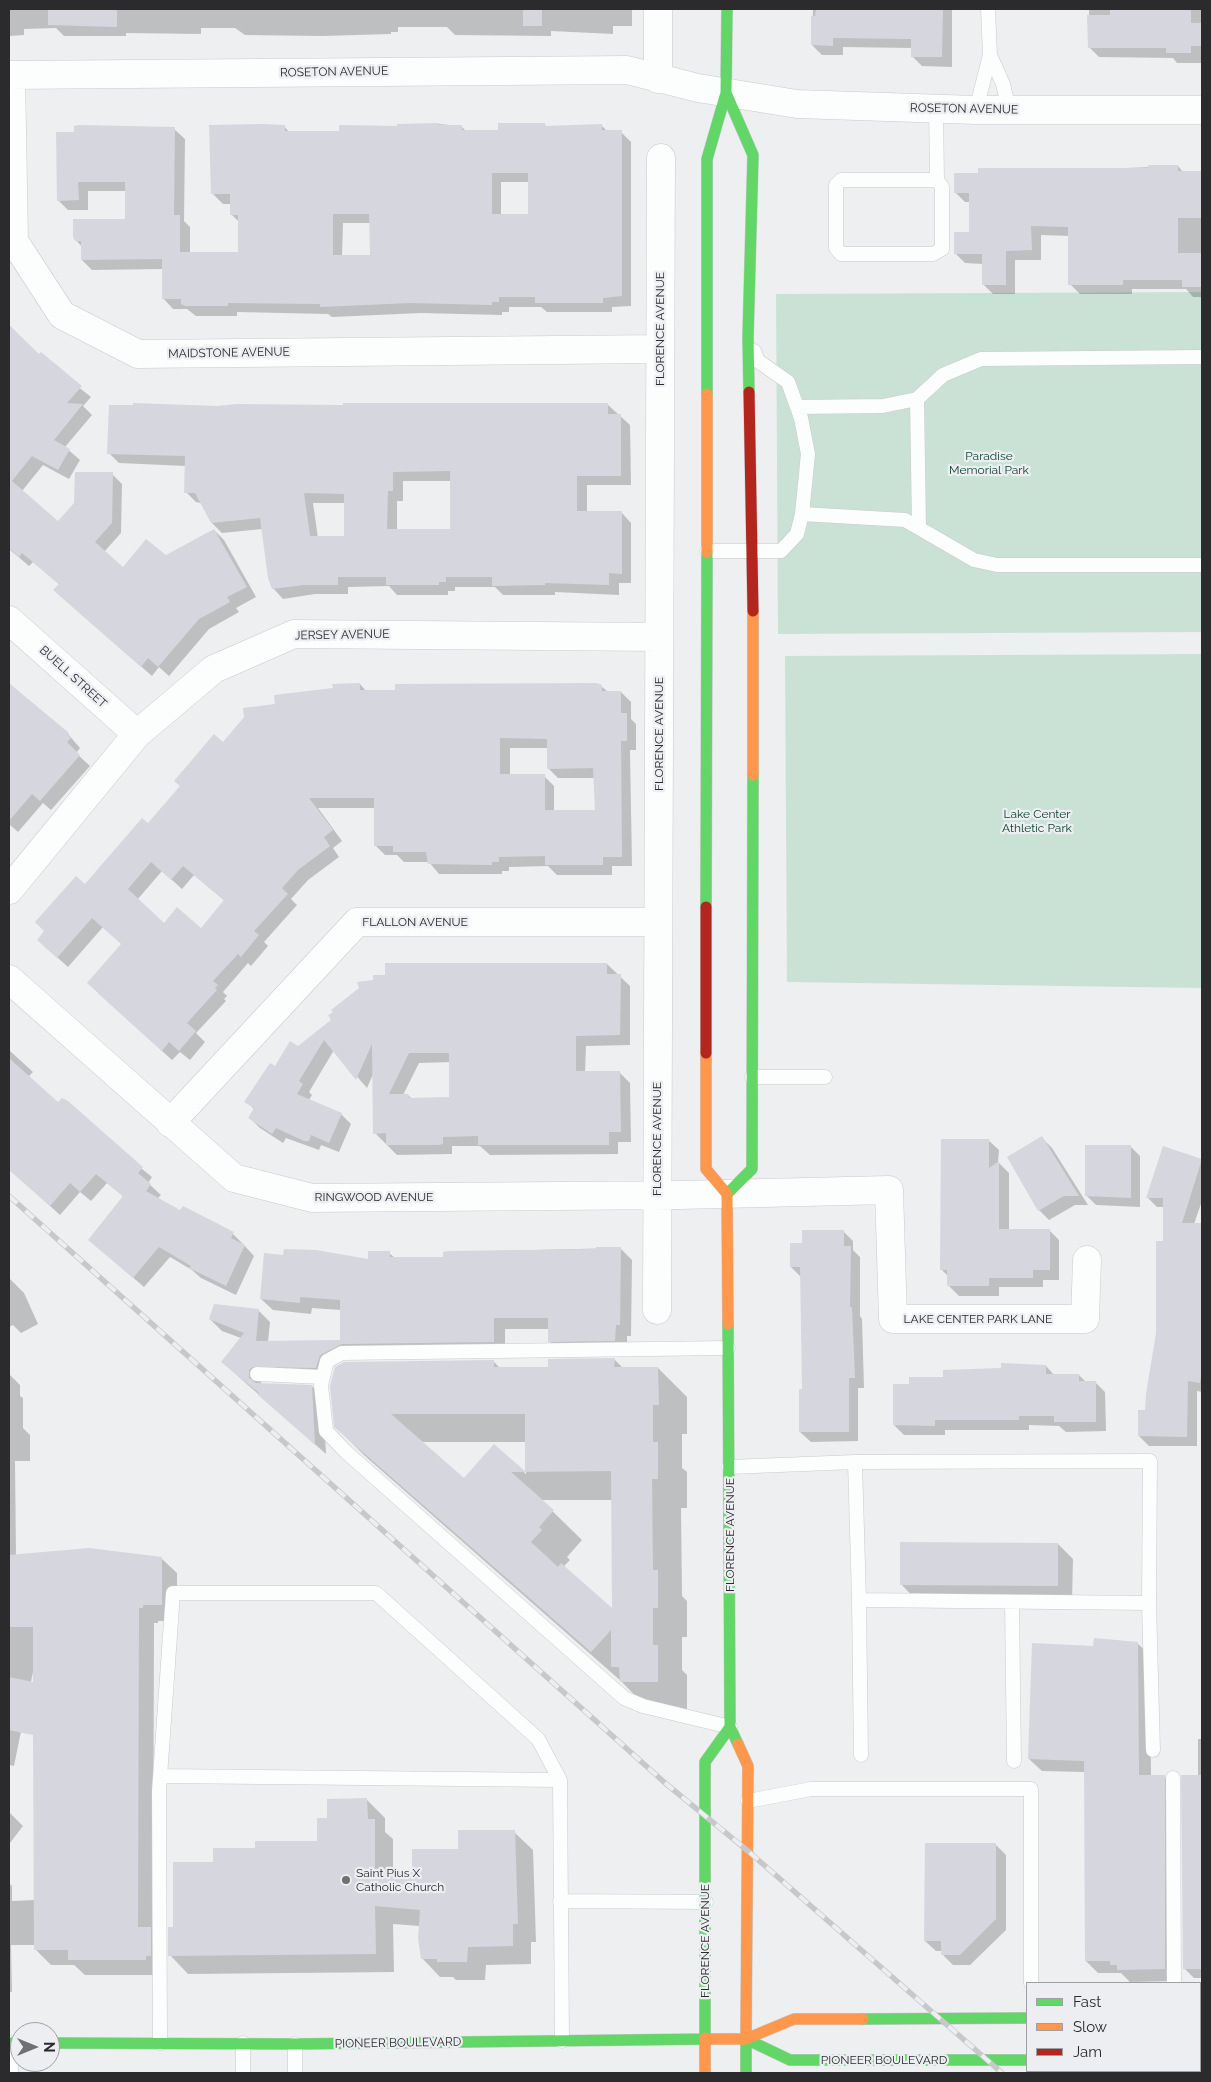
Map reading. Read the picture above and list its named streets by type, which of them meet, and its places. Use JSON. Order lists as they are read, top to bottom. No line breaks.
{"streets":{"main road":["FLORENCE AVENUE","PIONEER BOULEVARD"],"street":["ROSETON AVENUE","MAIDSTONE AVENUE","JERSEY AVENUE","BUELL STREET","FLALLON AVENUE","RINGWOOD AVENUE","LAKE CENTER PARK LANE"]},"crossings":[["ROSETON AVENUE","MAIDSTONE AVENUE"],["FLORENCE AVENUE","MAIDSTONE AVENUE"],["FLORENCE AVENUE","JERSEY AVENUE"],["FLORENCE AVENUE","FLALLON AVENUE"],["FLORENCE AVENUE","RINGWOOD AVENUE"],["FLORENCE AVENUE","LAKE CENTER PARK LANE"],["FLORENCE AVENUE","PIONEER BOULEVARD"],["JERSEY AVENUE","BUELL STREET"],["FLALLON AVENUE","RINGWOOD AVENUE"],["RINGWOOD AVENUE","LAKE CENTER PARK LANE"]],"parks":["Paradise Memorial Park","Lake Center Athletic Park"],"places":["Saint Pius X Catholic Church"],"legend":["Fast","Slow","Jam"],"north":"right"}
